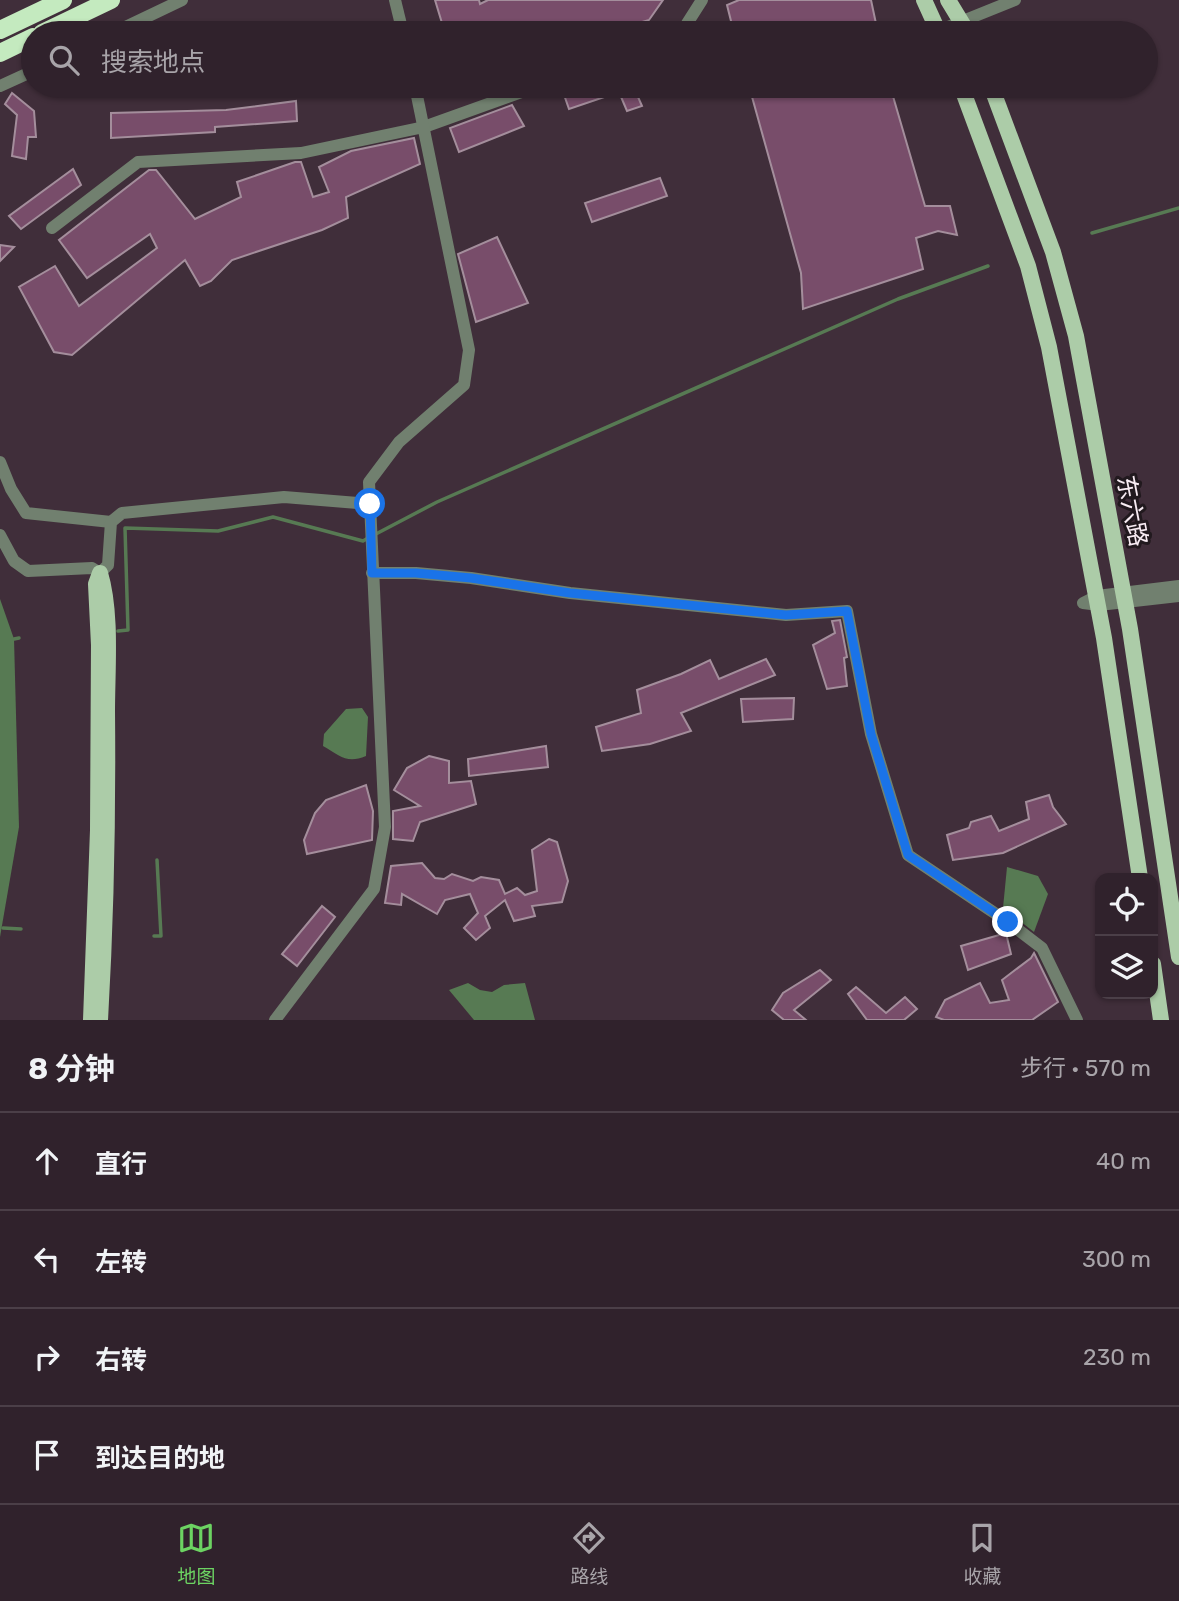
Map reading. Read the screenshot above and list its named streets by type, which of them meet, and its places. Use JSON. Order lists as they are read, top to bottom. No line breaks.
{"streets":{"main road":["东六路"]},"page":{"search":"搜索地点","heading":["8 分钟","步行 · 570 m"],"list":[["直行","40 m"],["左转","300 m"],["右转","230 m"],"到达目的地"],"nav":["地图","路线","收藏"]}}
